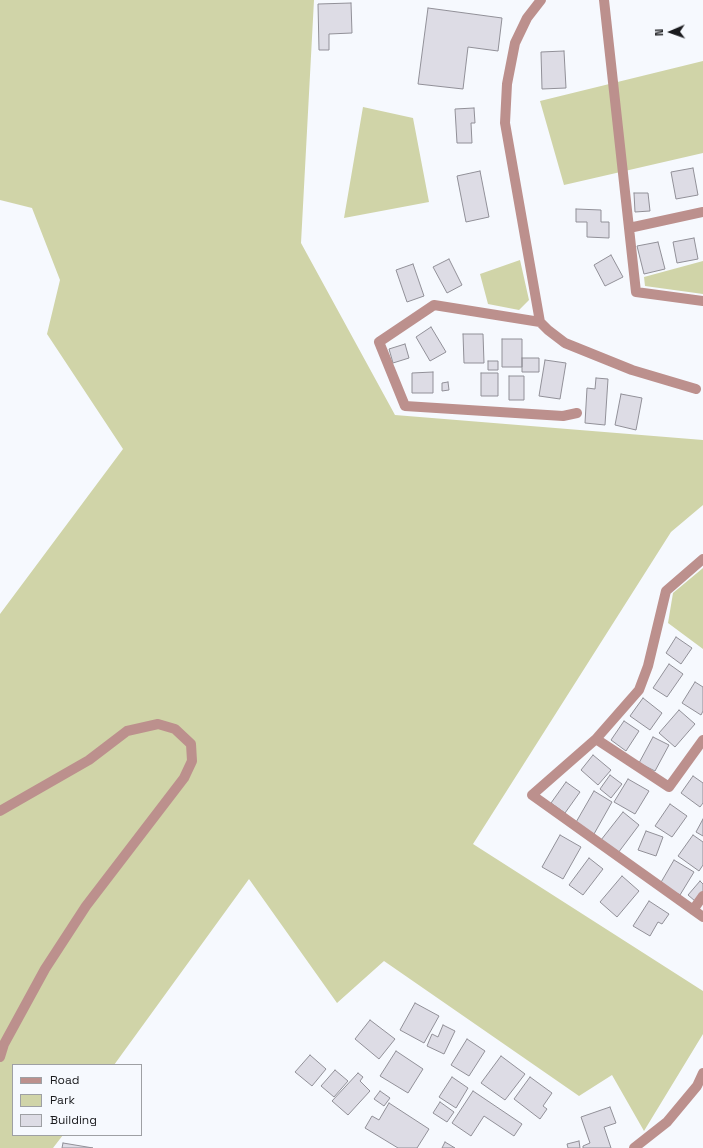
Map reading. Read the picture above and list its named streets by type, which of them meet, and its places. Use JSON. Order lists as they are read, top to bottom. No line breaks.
{"legend":["Road","Park","Building"],"north":"left"}
